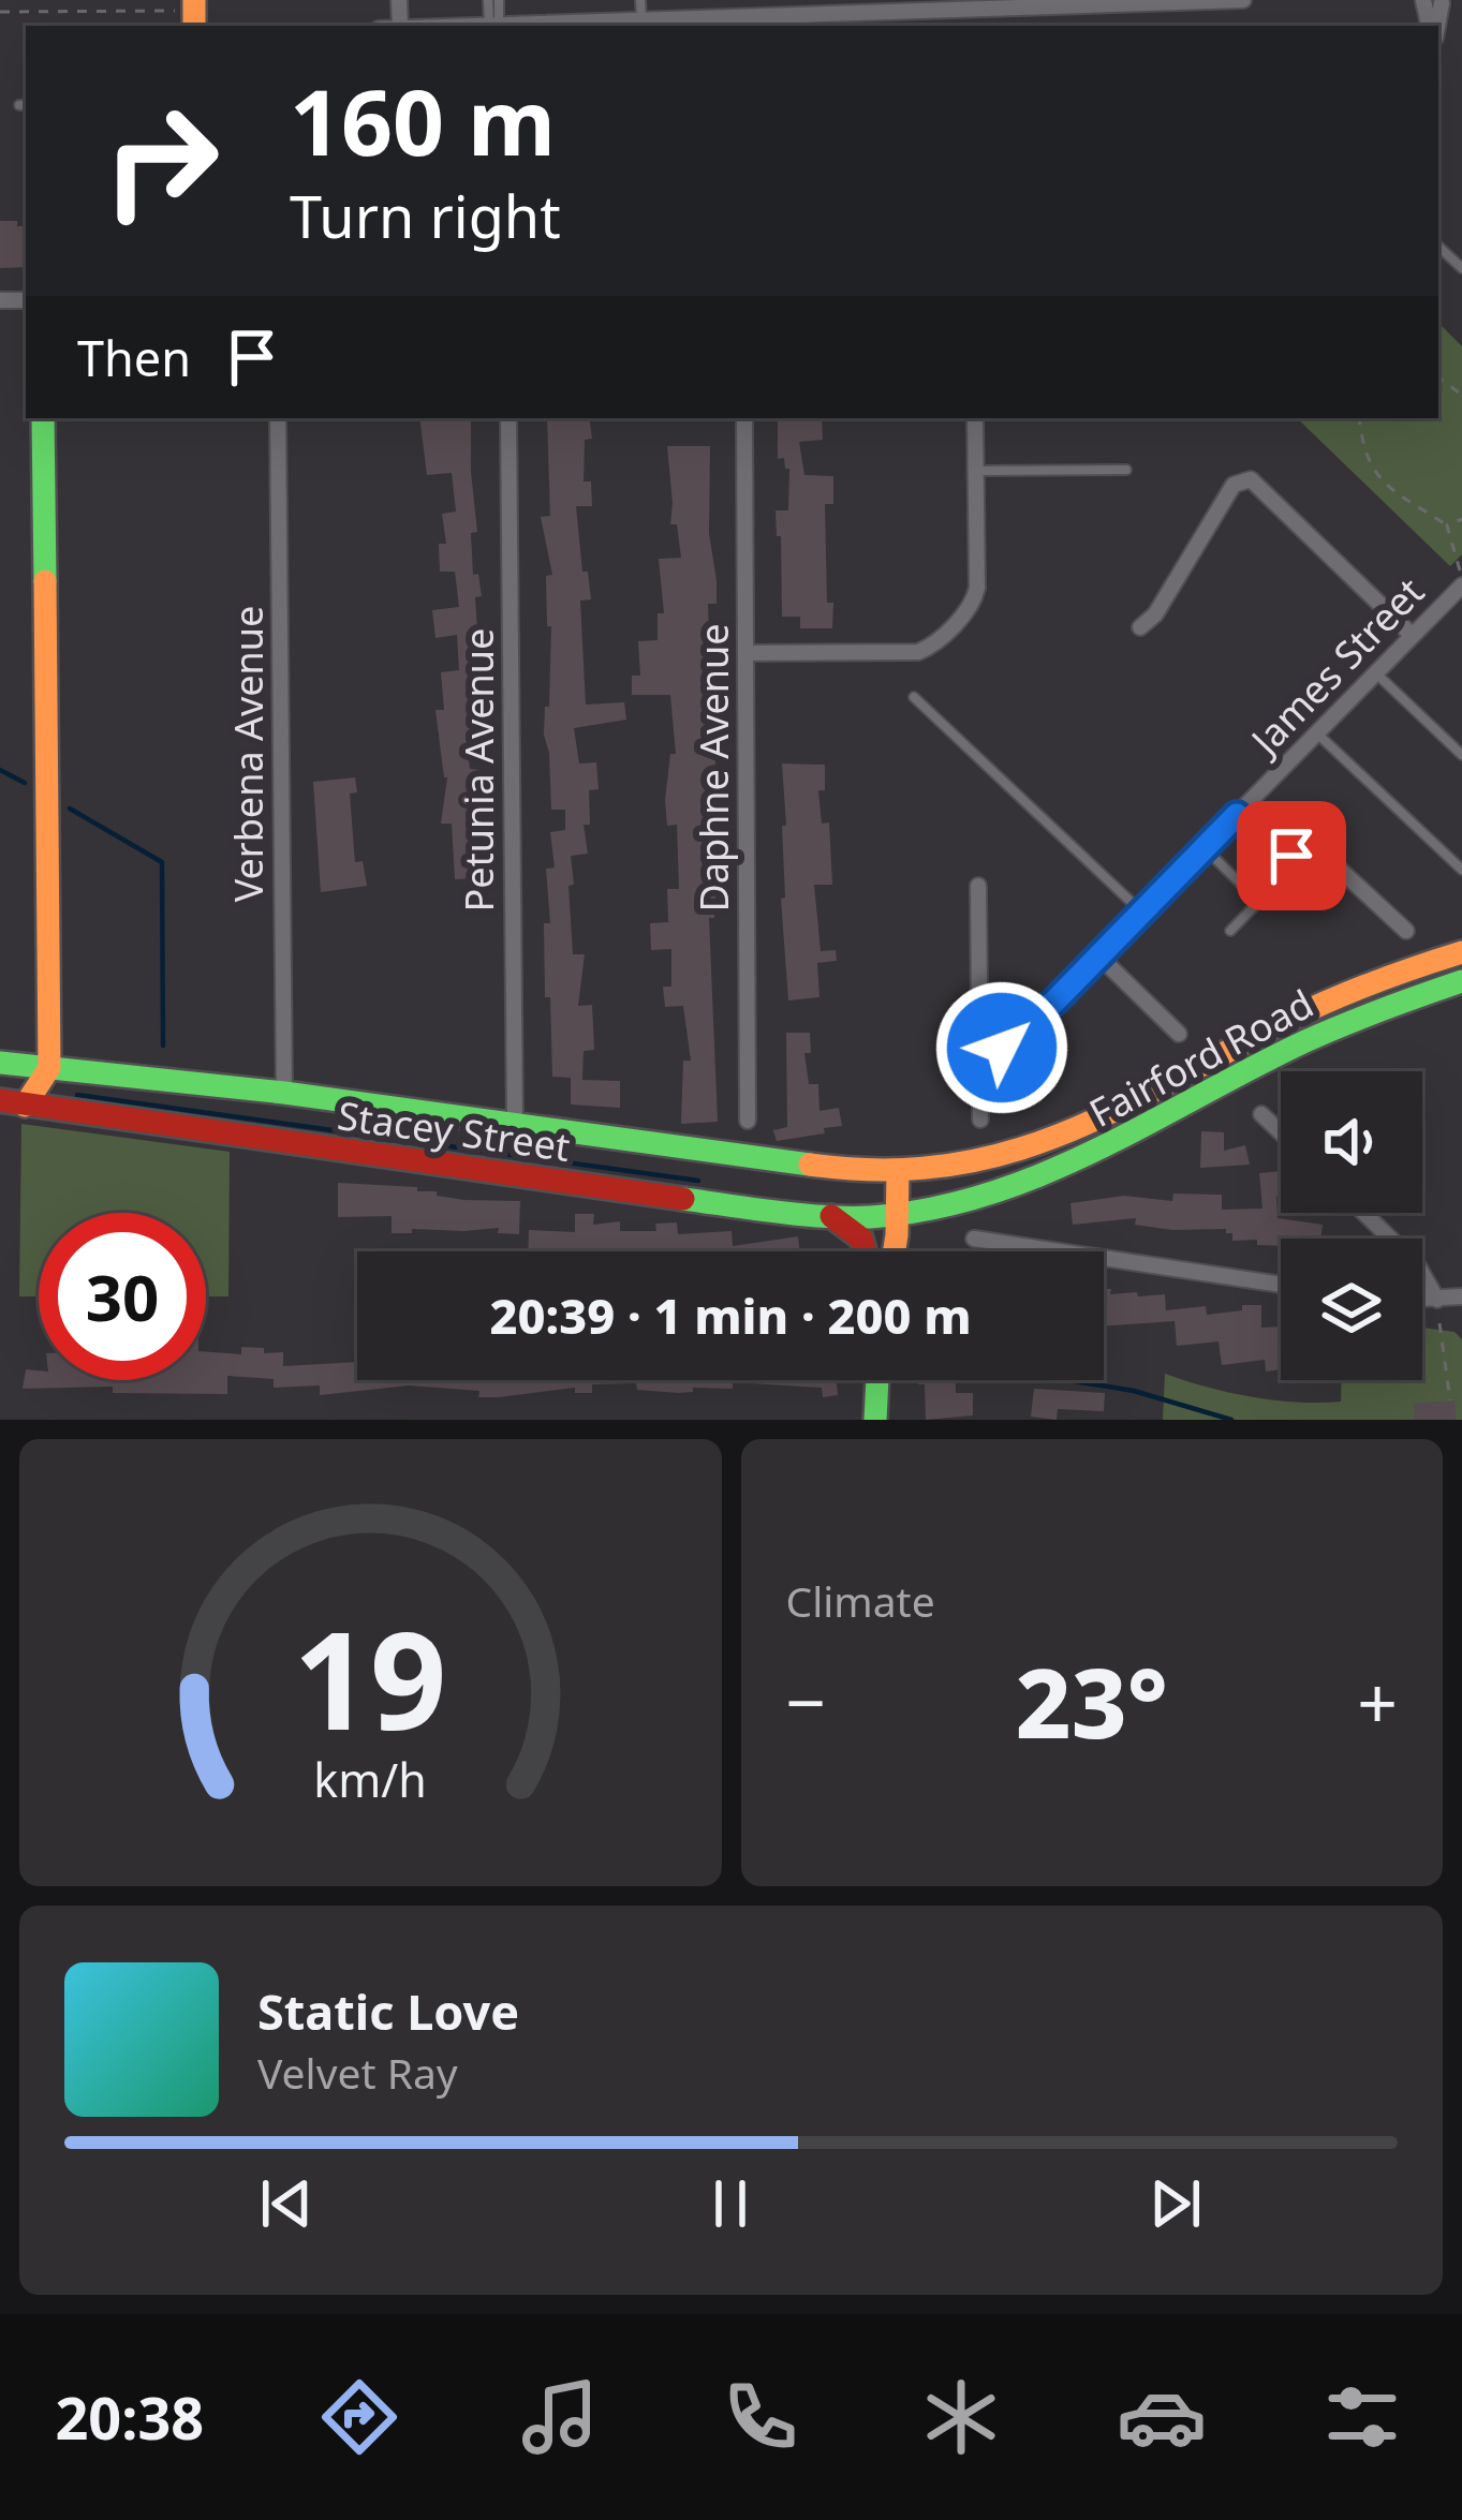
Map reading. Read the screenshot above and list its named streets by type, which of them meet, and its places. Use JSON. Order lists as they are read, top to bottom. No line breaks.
{"streets":{"main road":["Fairford Road","Stacey Street"],"street":["James Street","Verbena Avenue","Daphne Avenue","Petunia Avenue"]},"crossings":[["Verbena Avenue","Stacey Street"],["Petunia Avenue","Stacey Street"],["Fairford Road","Stacey Street"]],"page":{"turn":["160 m","Turn right"],"then":"Then","limit":"30","trip":"20:39 · 1 min · 200 m","tile":"Climate","heat":["−","23°","+"],"song":["Static Love","Velvet Ray"],"tabs":"20:38","gauge":["19","km/h"]}}
